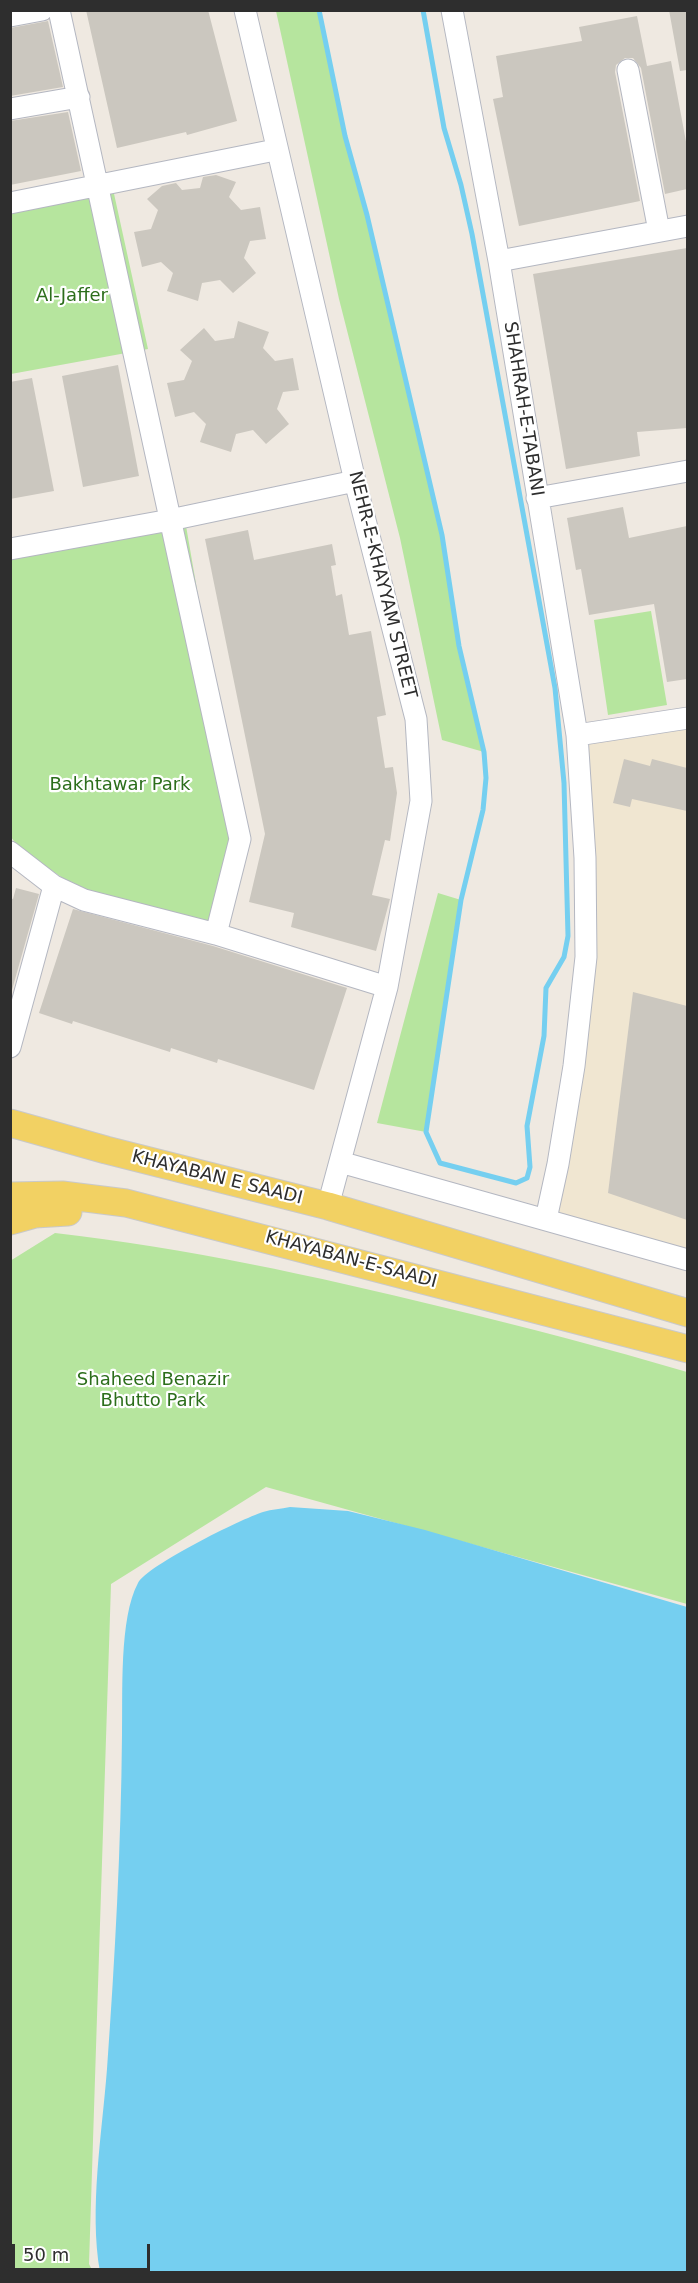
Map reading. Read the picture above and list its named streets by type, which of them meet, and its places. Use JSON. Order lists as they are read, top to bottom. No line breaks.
{"streets":{"main road":["KHAYABAN E SAADI","KHAYABAN-E-SAADI"],"street":["SHAHRAH-E-TABANI","NEHR-E-KHAYYAM STREET"]},"crossings":[["NEHR-E-KHAYYAM STREET","KHAYABAN E SAADI"]],"parks":["Al-Jaffer","Bakhtawar Park","Shaheed Benazir Bhutto Park"],"scale_bar":"50 m"}
